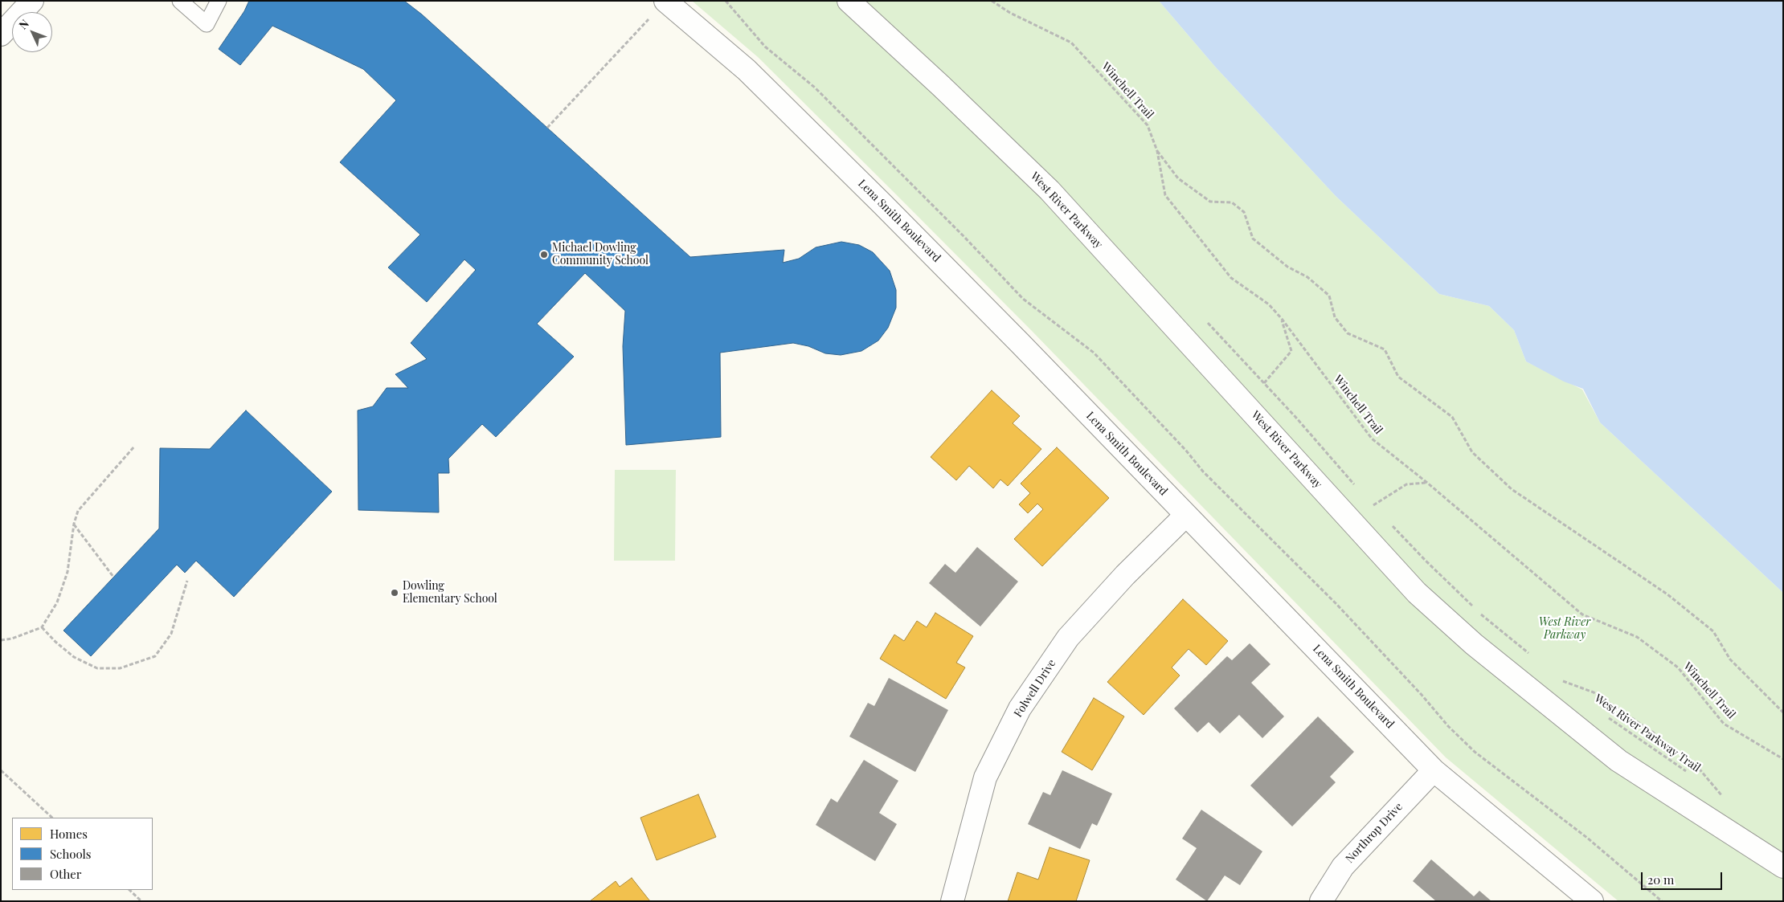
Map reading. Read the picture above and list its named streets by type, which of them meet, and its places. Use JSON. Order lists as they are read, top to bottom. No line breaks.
{"streets":{"street":["West River Parkway","Lena Smith Boulevard","Folwell Drive","Northrop Drive"],"path":["Winchell Trail","West River Parkway Trail"]},"crossings":[["Lena Smith Boulevard","Folwell Drive"],["Lena Smith Boulevard","Northrop Drive"]],"parks":["West River Parkway"],"places":["Michael Dowling Community School","Dowling Elementary School"],"legend":["Homes","Schools","Other"],"scale_bar":"20 m","north":"top left"}
